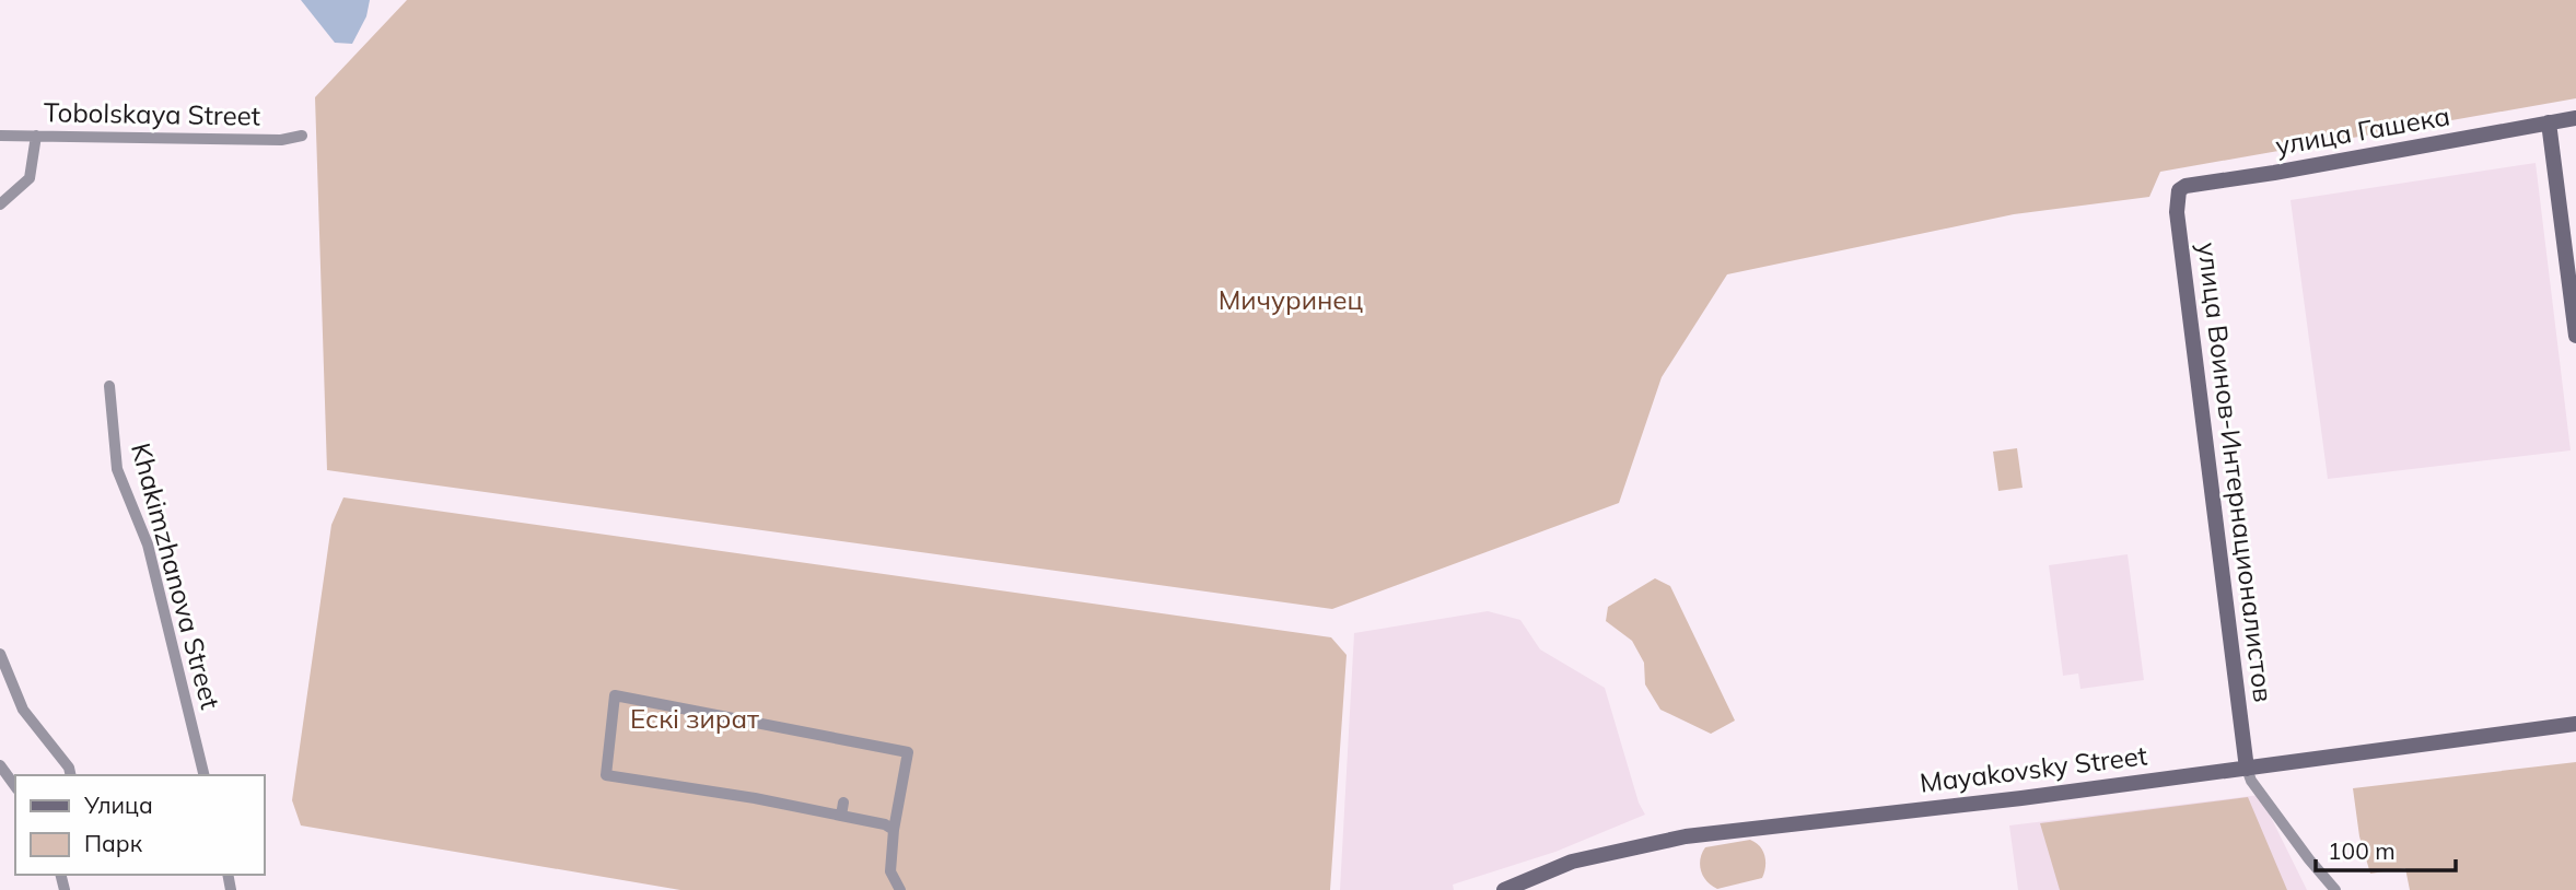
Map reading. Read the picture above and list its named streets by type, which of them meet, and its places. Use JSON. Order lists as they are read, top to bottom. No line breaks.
{"streets":{"main road":["улица Гашека","улица Воинов-Интернационалистов","Mayakovsky Street"],"street":["Tobolskaya Street","Khakimzhanova Street"]},"crossings":[["улица Гашека","улица Воинов-Интернационалистов"],["улица Воинов-Интернационалистов","Mayakovsky Street"]],"parks":["Мичуринец","Ескі зират"],"legend":["Улица","Парк"],"scale_bar":"100 m"}
